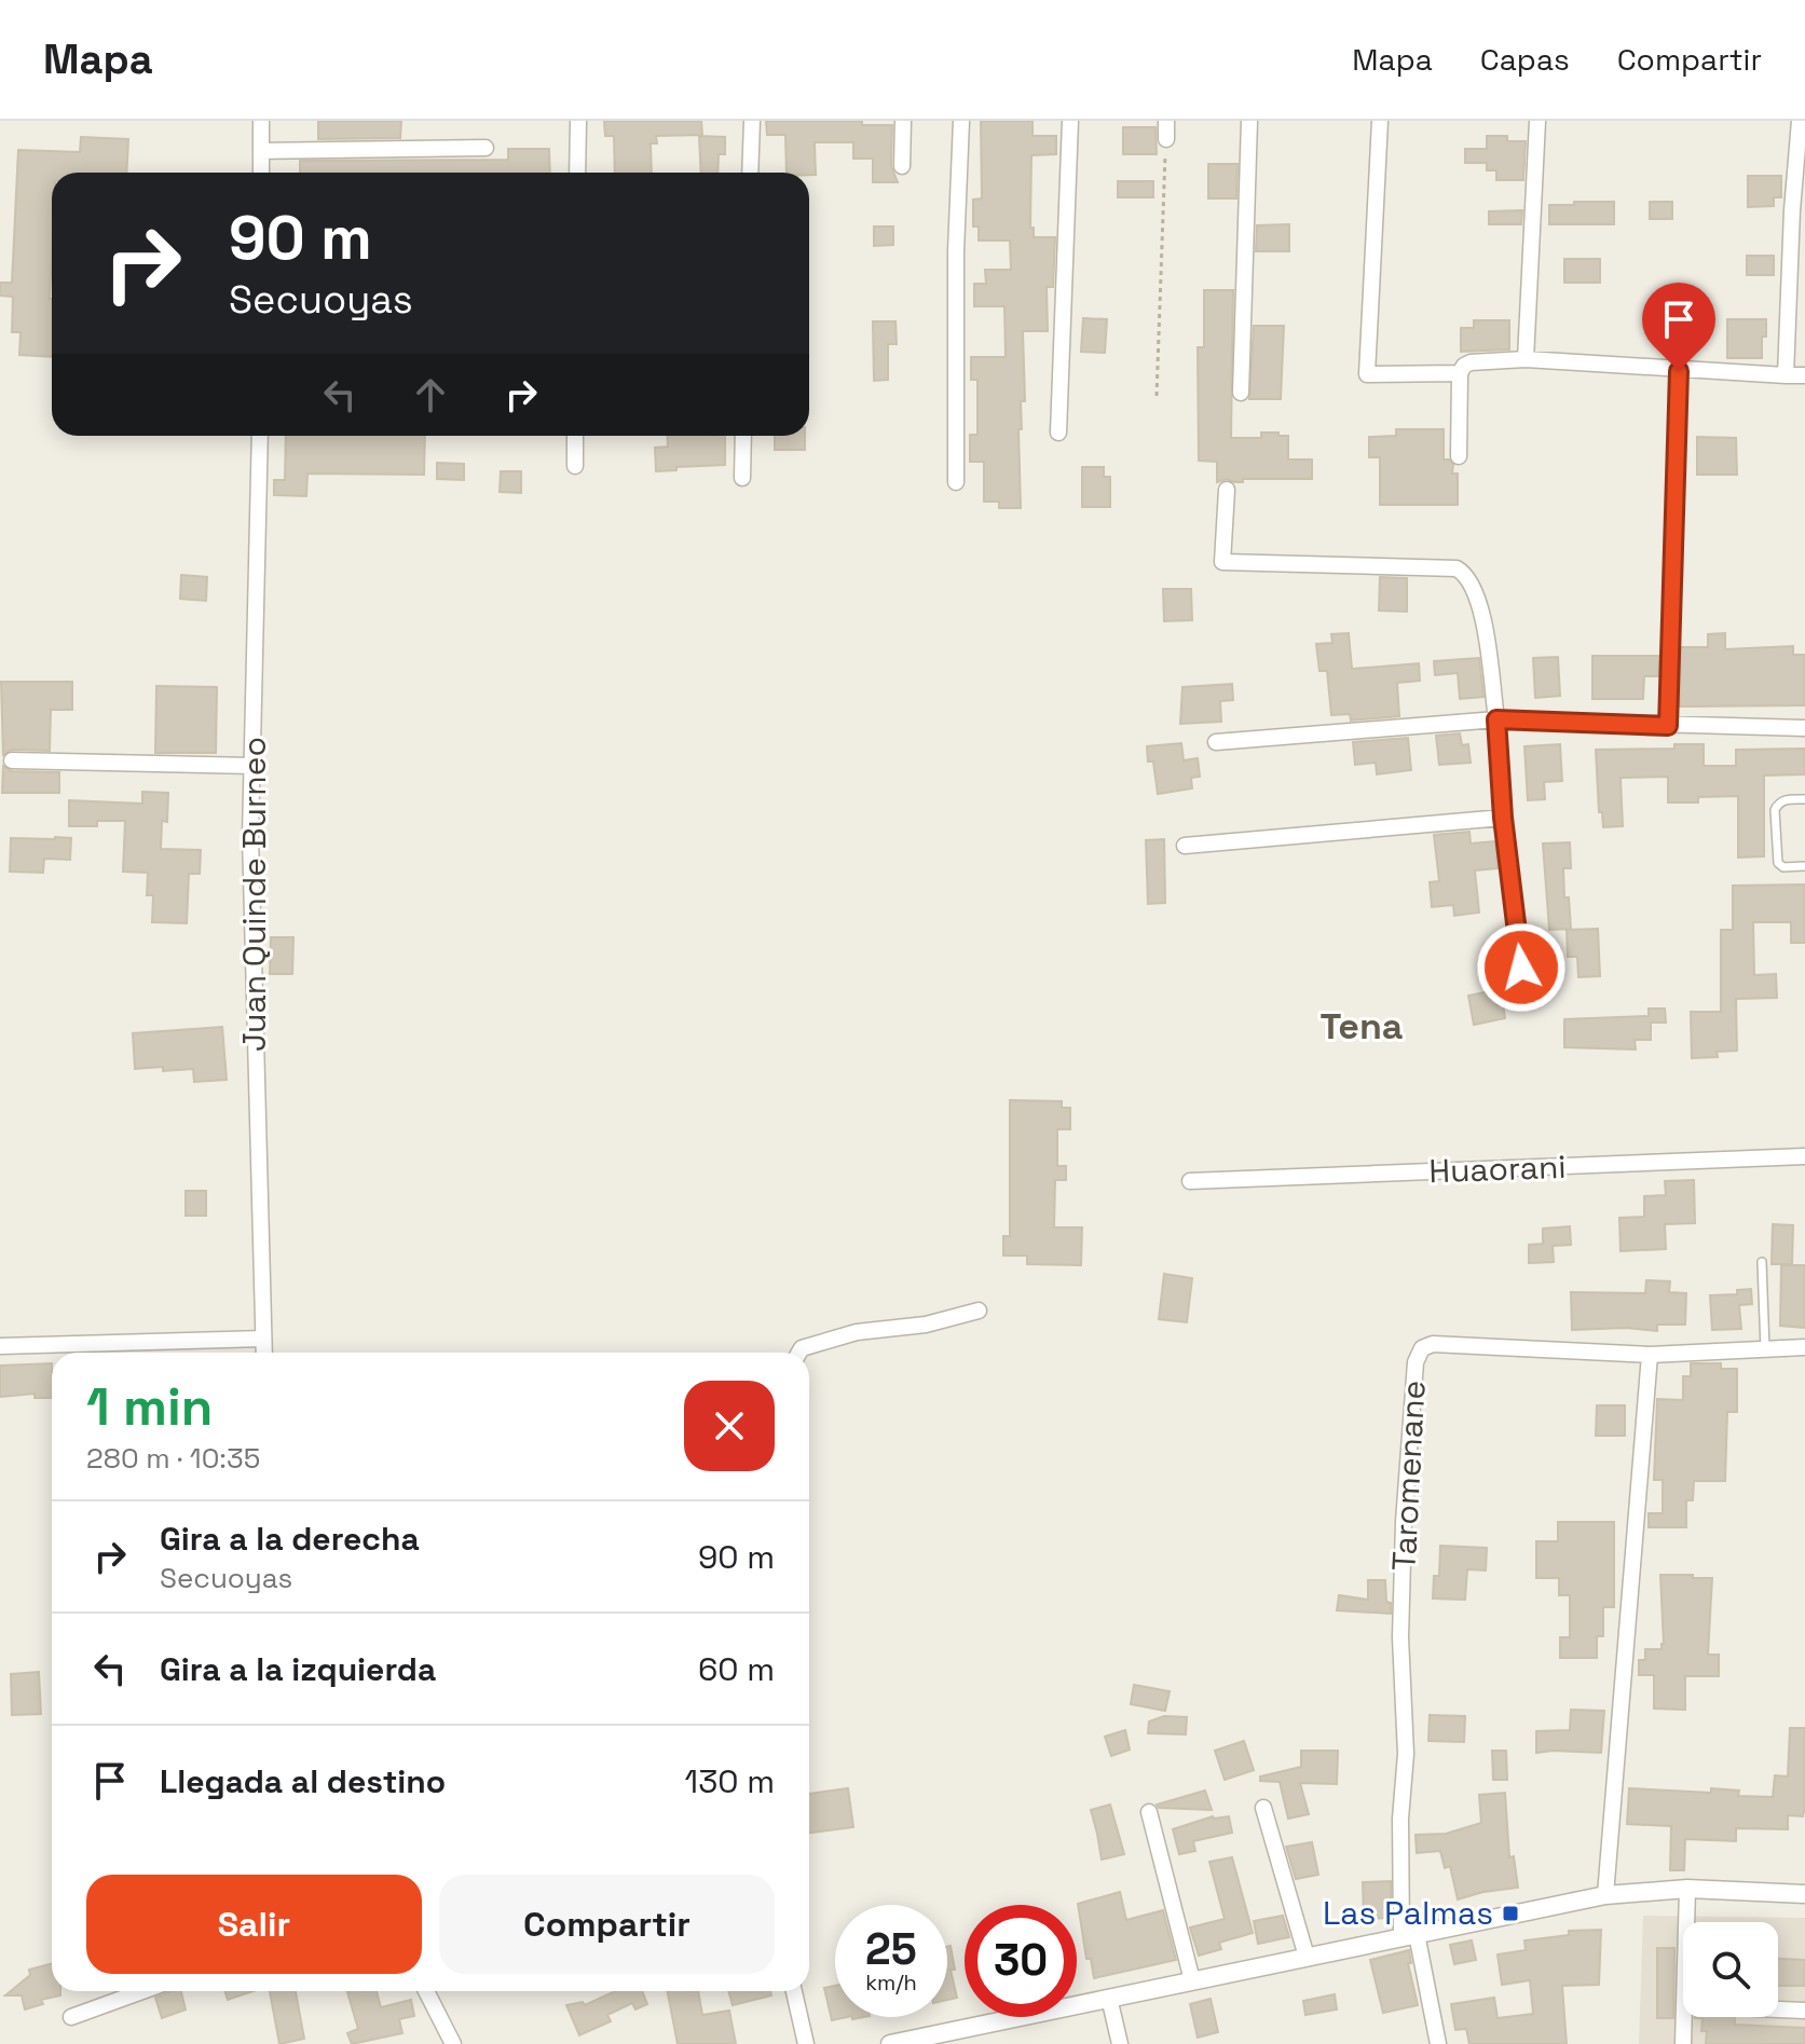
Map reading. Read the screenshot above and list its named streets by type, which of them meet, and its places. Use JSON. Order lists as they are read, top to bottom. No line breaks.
{"streets":{"street":["Juan Quinde Burneo","Huaorani","Taromenane"]},"districts":["Tena"],"places":{"transit":["Las Palmas"]},"page":{"header":"Mapa","nav":["Mapa","Capas","Compartir"],"turn":["90 m","Secuoyas"],"heading":["1 min","280 m · 10:35"],"list":[{"name":"Gira a la derecha","note":"Secuoyas","value":"90 m"},{"name":"Gira a la izquierda","value":"60 m"},{"name":"Llegada al destino","value":"130 m"}],"buttons":["Salir","Compartir"],"speed":"25 km/h","limit":"30"}}
